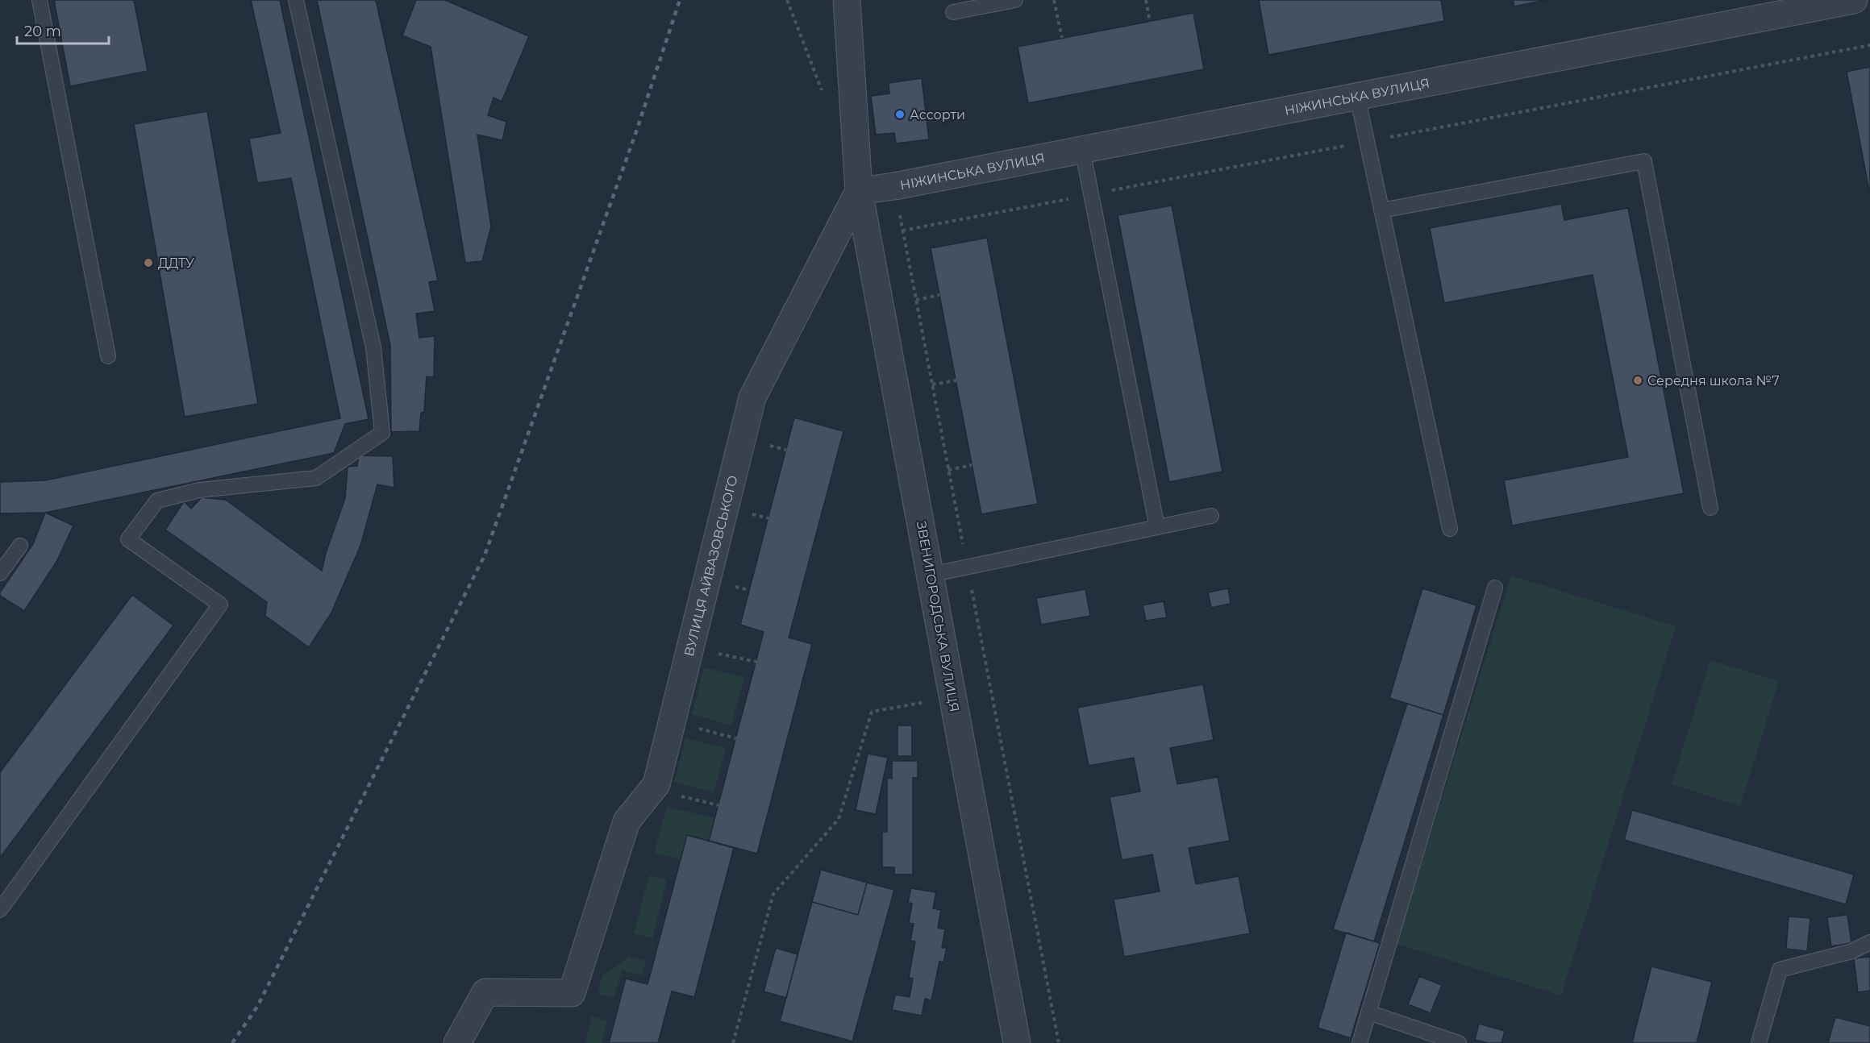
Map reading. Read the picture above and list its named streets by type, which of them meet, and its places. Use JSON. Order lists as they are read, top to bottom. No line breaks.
{"streets":{"street":["НІЖИНСЬКА ВУЛИЦЯ","ВУЛИЦЯ АЙВАЗОВСЬКОГО","ЗВЕНИГОРОДСЬКА ВУЛИЦЯ"]},"crossings":[["НІЖИНСЬКА ВУЛИЦЯ","ВУЛИЦЯ АЙВАЗОВСЬКОГО"],["НІЖИНСЬКА ВУЛИЦЯ","ЗВЕНИГОРОДСЬКА ВУЛИЦЯ"],["ВУЛИЦЯ АЙВАЗОВСЬКОГО","ЗВЕНИГОРОДСЬКА ВУЛИЦЯ"]],"places":["Ассорти","ДДТУ","Середня школа №7"],"scale_bar":"20 m"}
